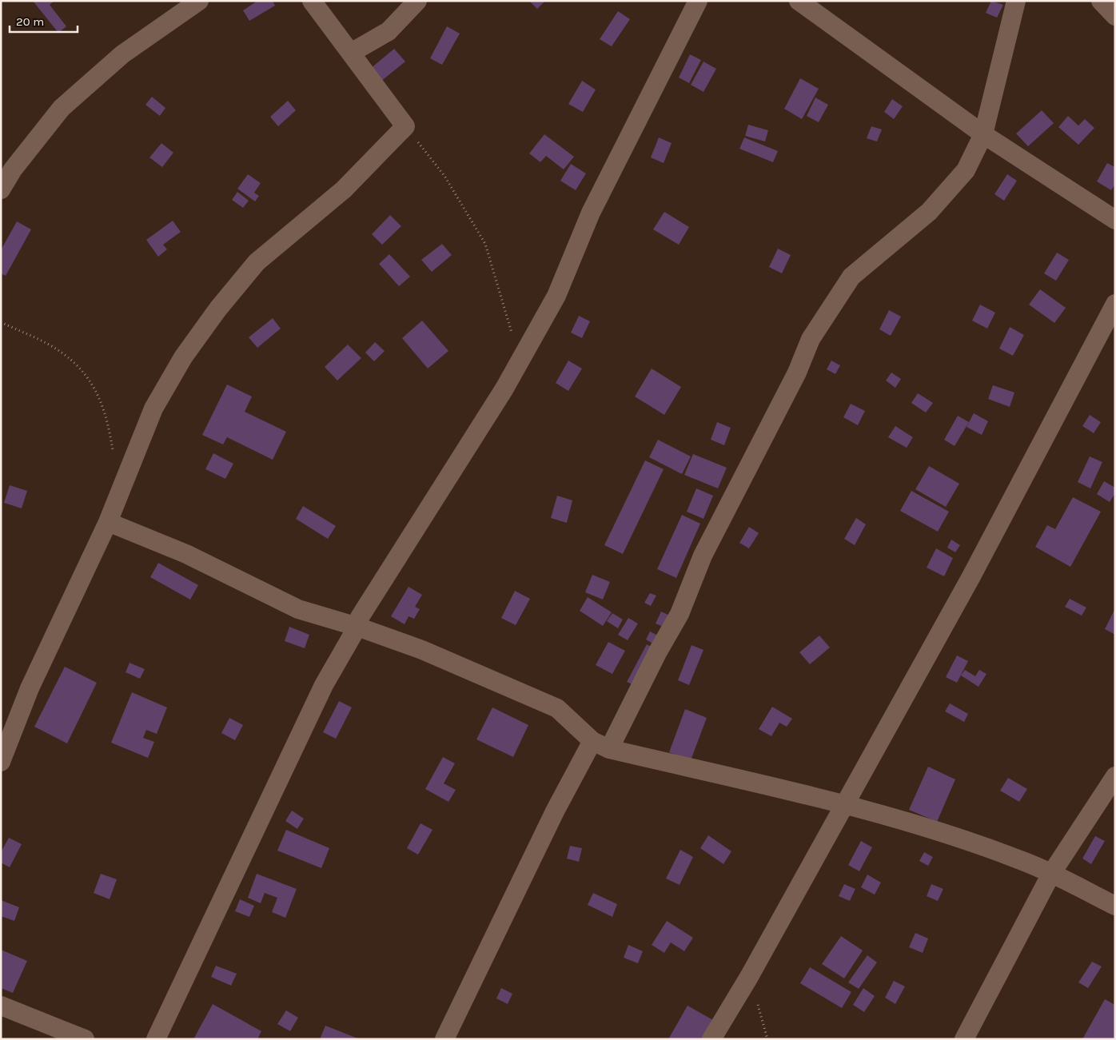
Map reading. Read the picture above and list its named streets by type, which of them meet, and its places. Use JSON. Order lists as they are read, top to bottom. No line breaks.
{"scale_bar":"20 m"}
